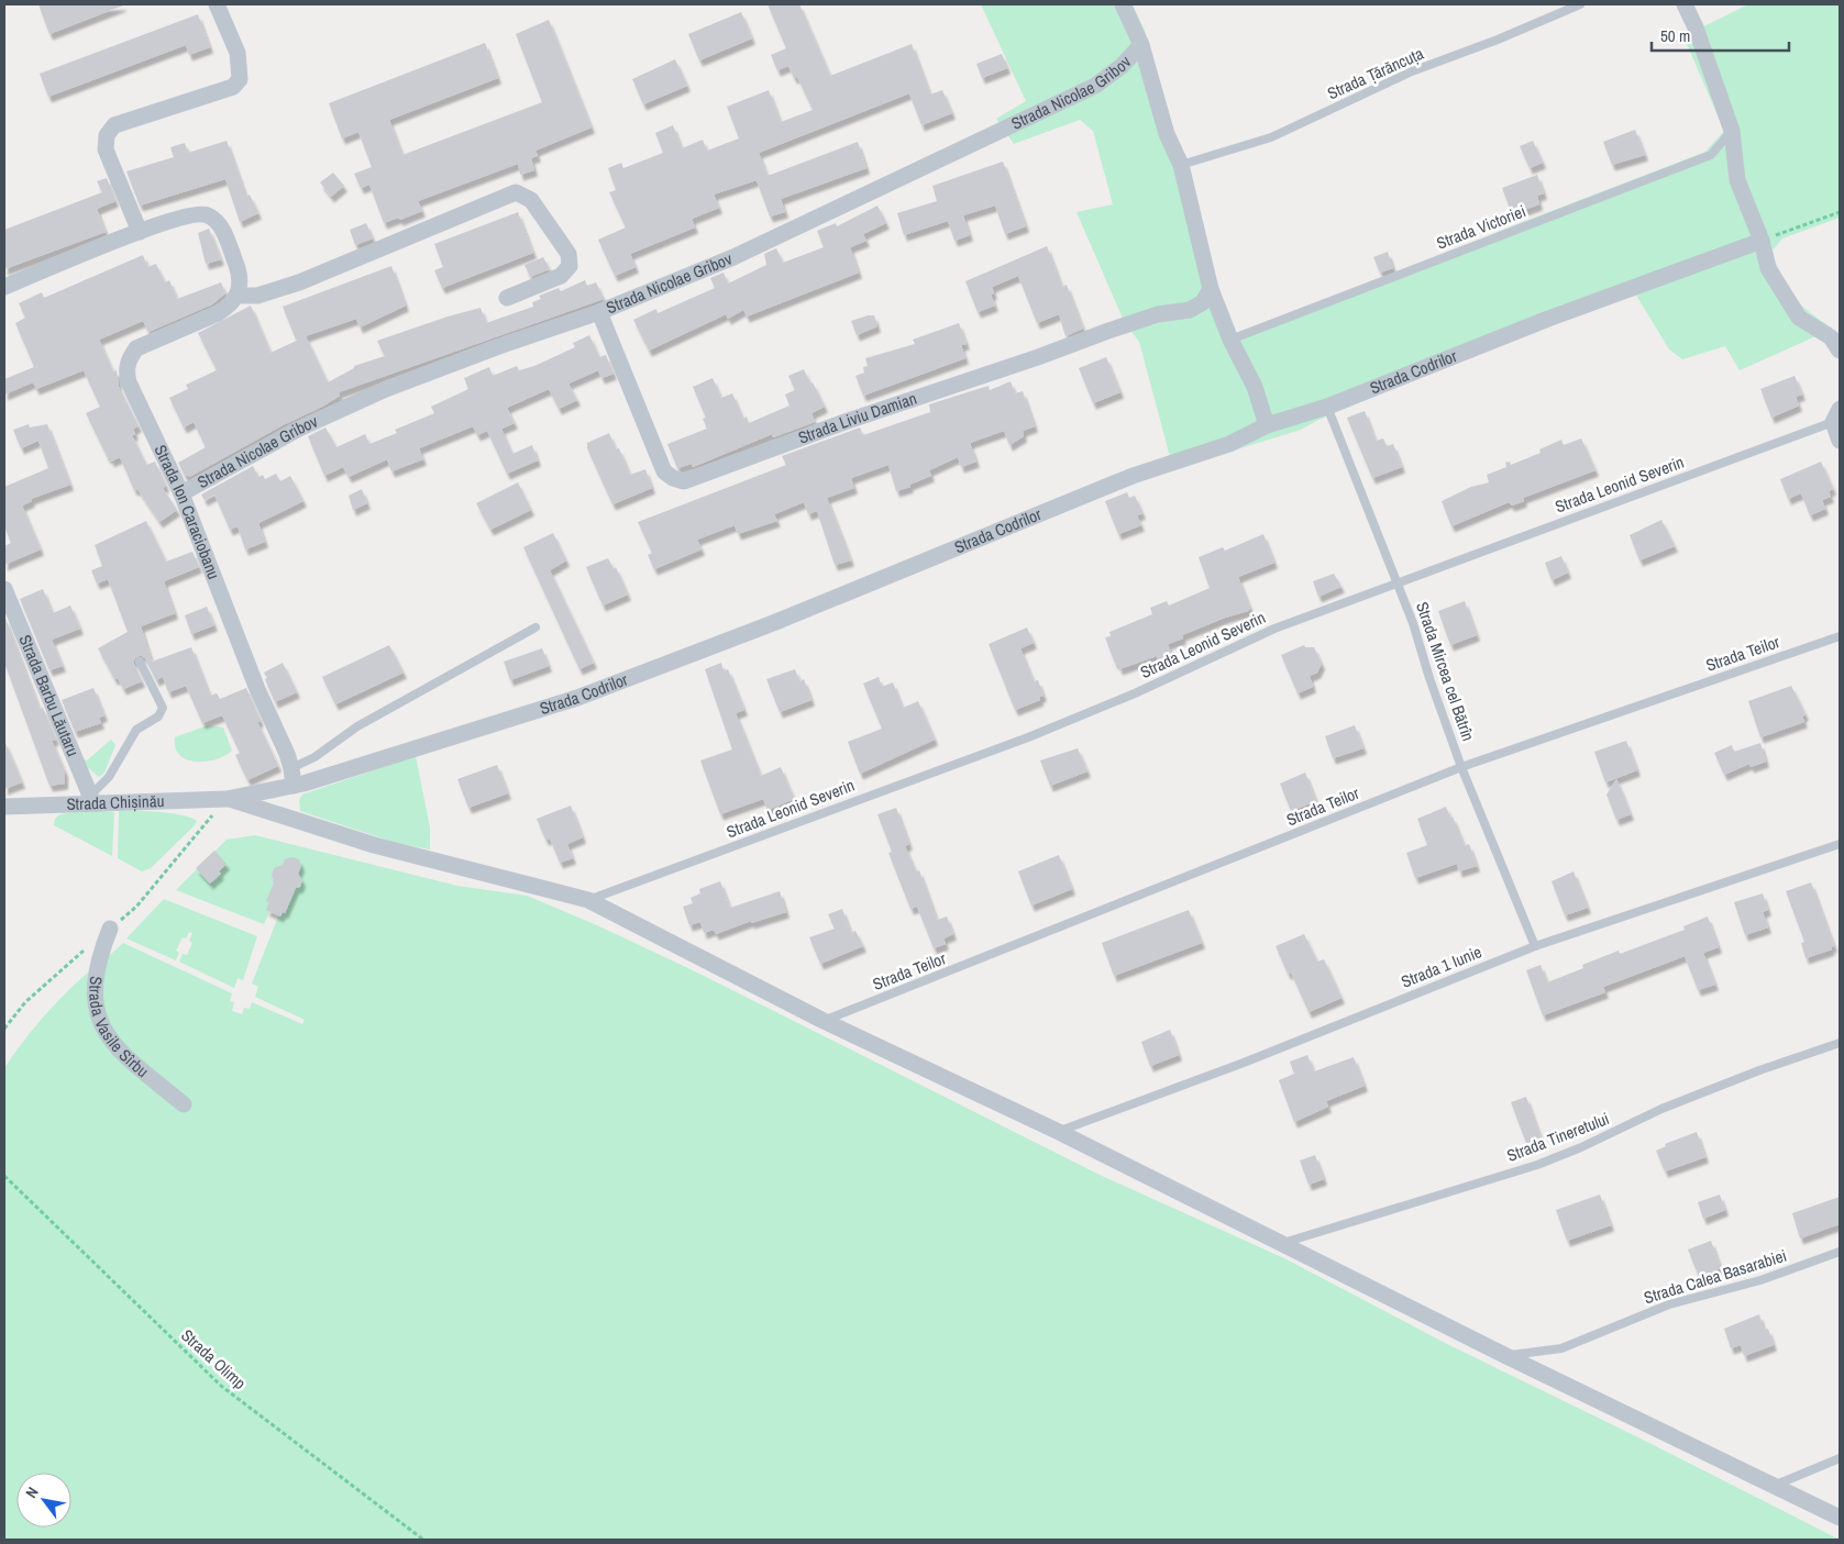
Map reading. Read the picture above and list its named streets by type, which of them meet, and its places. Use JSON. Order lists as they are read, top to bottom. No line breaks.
{"streets":{"street":["Strada Nicolae Gribov","Strada Codrilor","Strada Liviu Damian","Strada Ion Caraciobanu","Strada Barbu Lăutaru","Strada Chișinău","Strada Vasile Sîrbu"],"lane":["Strada Țărăncuța","Strada Victoriei","Strada Leonid Severin","Strada Teilor","Strada Mircea cel Bătrîn","Strada 1 Iunie","Strada Tineretului","Strada Calea Basarabiei"],"path":["Strada Olimp"]},"crossings":[["Strada Nicolae Gribov","Strada Liviu Damian"],["Strada Nicolae Gribov","Strada Ion Caraciobanu"],["Strada Codrilor","Strada Ion Caraciobanu"],["Strada Codrilor","Strada Mircea cel Bătrîn"],["Strada Codrilor","Strada Chișinău"],["Strada Leonid Severin","Strada Mircea cel Bătrîn"],["Strada Teilor","Strada Mircea cel Bătrîn"],["Strada Mircea cel Bătrîn","Strada 1 Iunie"],["Strada Barbu Lăutaru","Strada Chișinău"]],"scale_bar":"50 m","north":"top left"}
